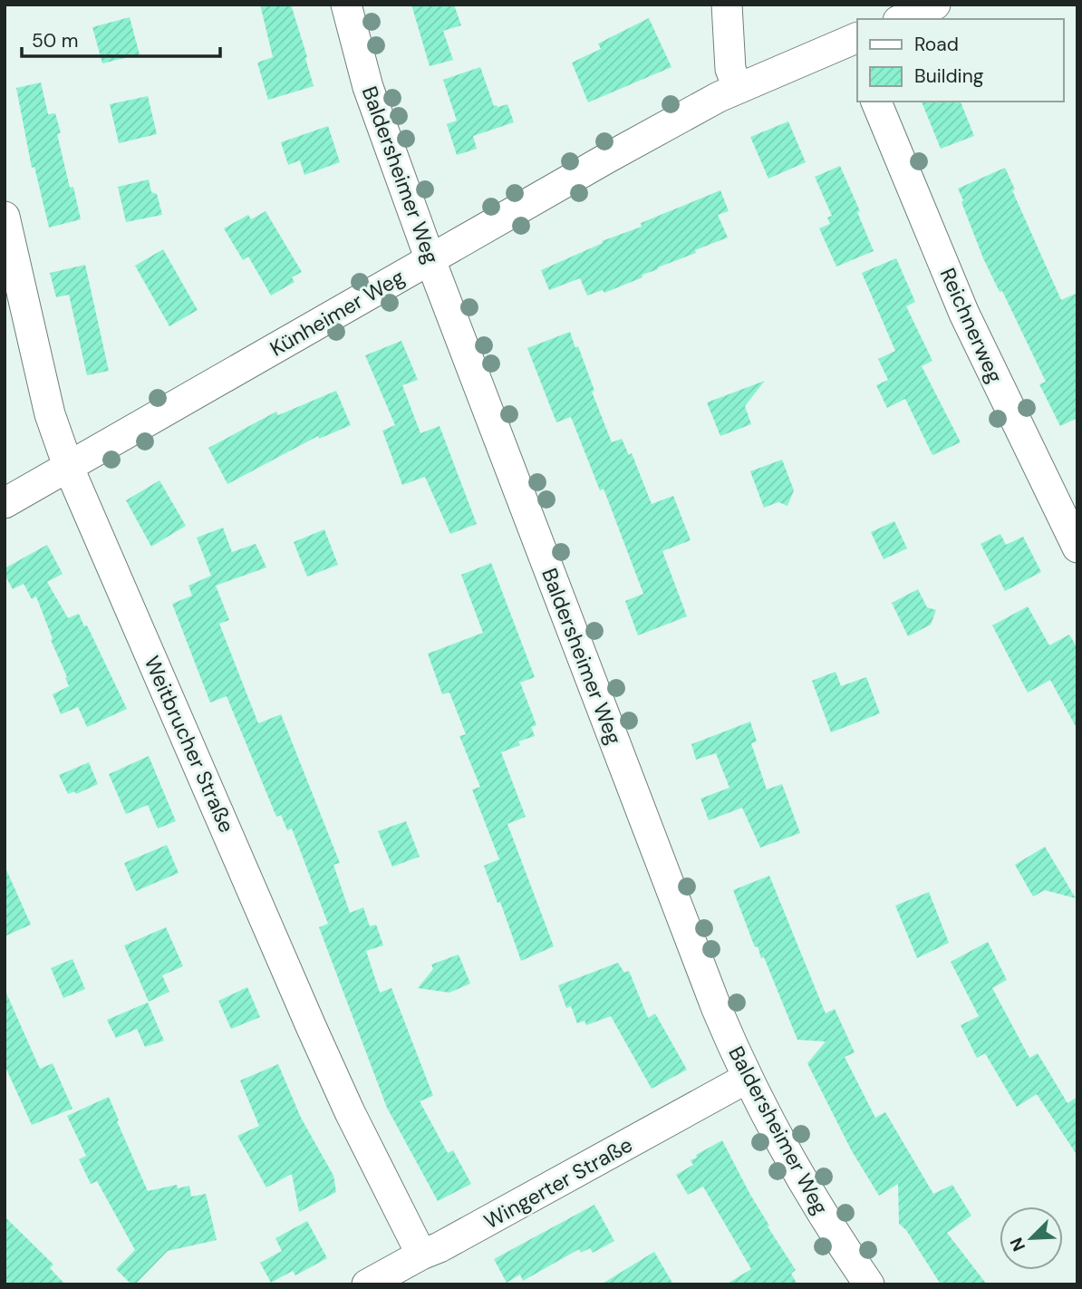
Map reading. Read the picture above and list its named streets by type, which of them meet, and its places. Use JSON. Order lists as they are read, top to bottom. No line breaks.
{"streets":{"street":["Baldersheimer Weg","Künheimer Weg","Reichnerweg","Weitbrucher Straße","Wingerter Straße"]},"crossings":[["Baldersheimer Weg","Künheimer Weg"],["Baldersheimer Weg","Wingerter Straße"],["Künheimer Weg","Weitbrucher Straße"],["Weitbrucher Straße","Wingerter Straße"]],"legend":["Road","Building"],"scale_bar":"50 m","north":"bottom left"}
